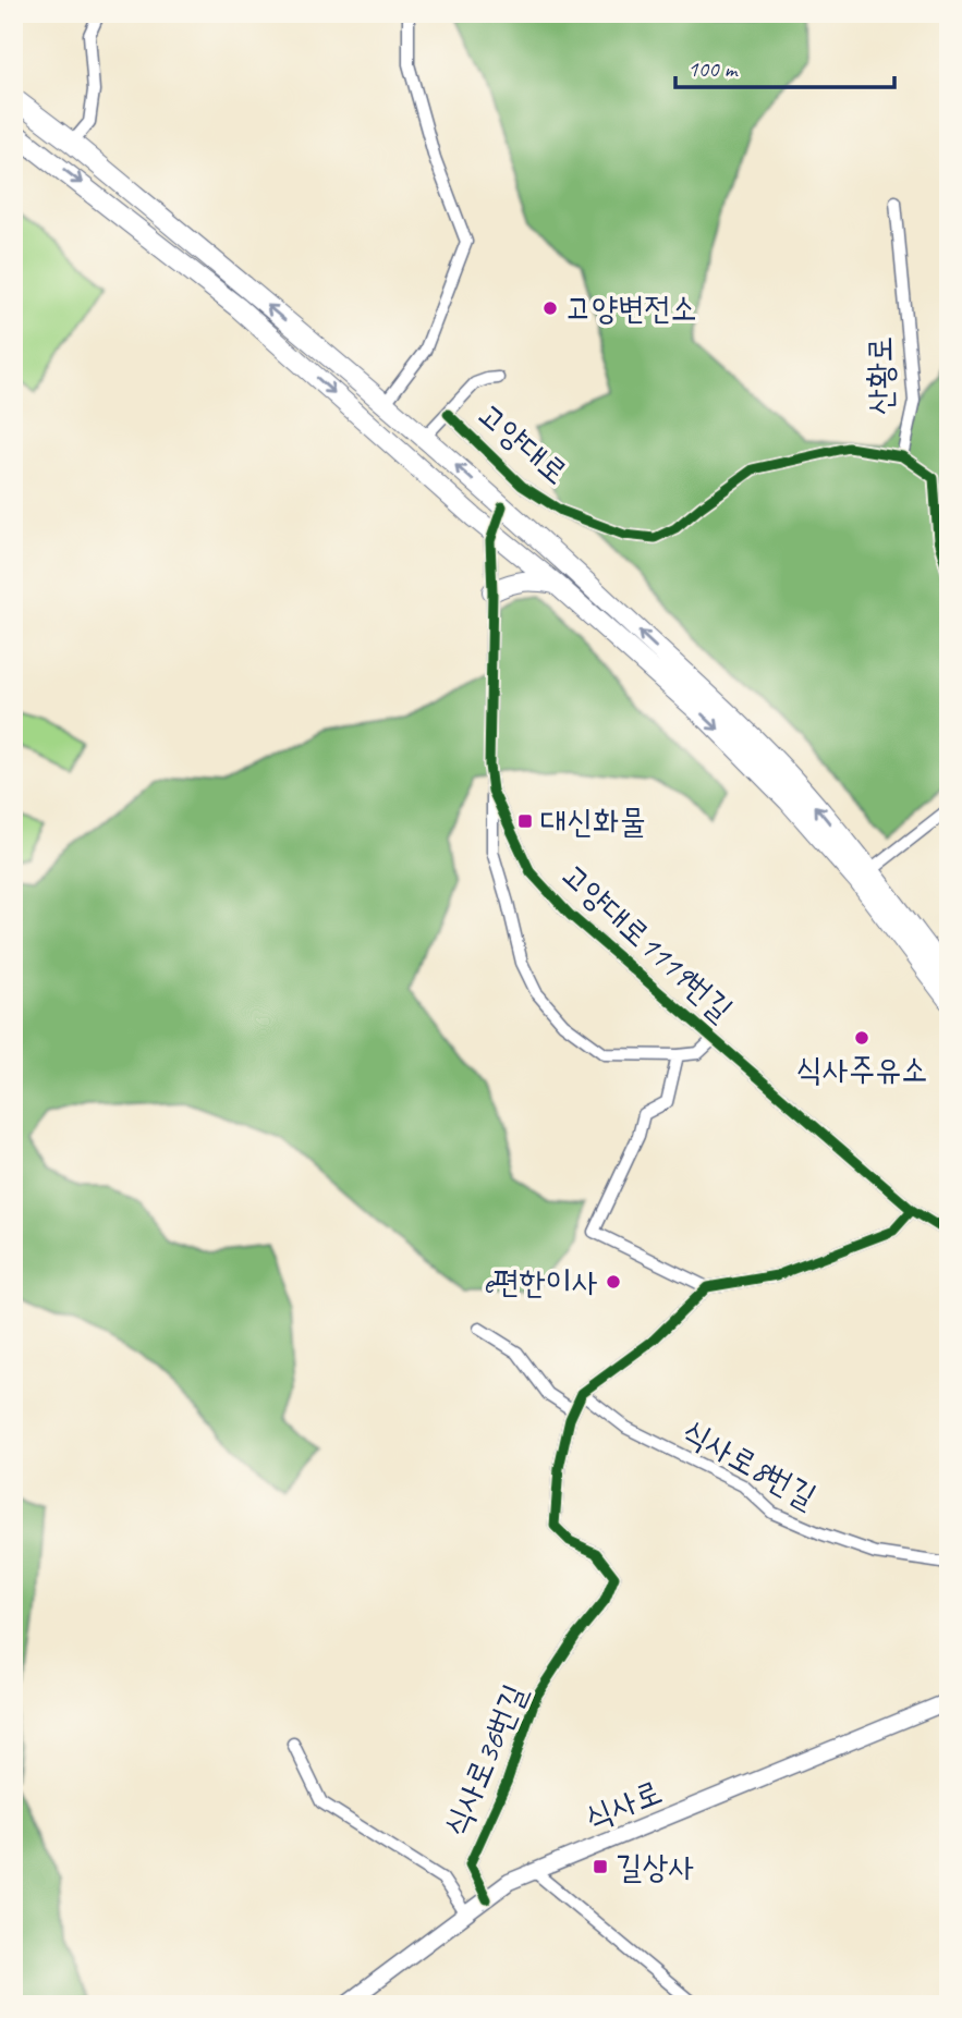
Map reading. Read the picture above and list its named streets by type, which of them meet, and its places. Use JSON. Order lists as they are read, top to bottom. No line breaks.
{"streets":{"main road":["고양대로"],"street":["산황로","고양대로1119번길","식사로8번길","식사로36번길","식사로"]},"crossings":[["산황로","고양대로"],["고양대로","고양대로1119번길"],["식사로8번길","식사로36번길"],["식사로36번길","식사로"]],"places":{"other":["고양변전소","식사주유소","e편한이사"],"transit":["대신화물","길상사"]},"scale_bar":"100 m"}
